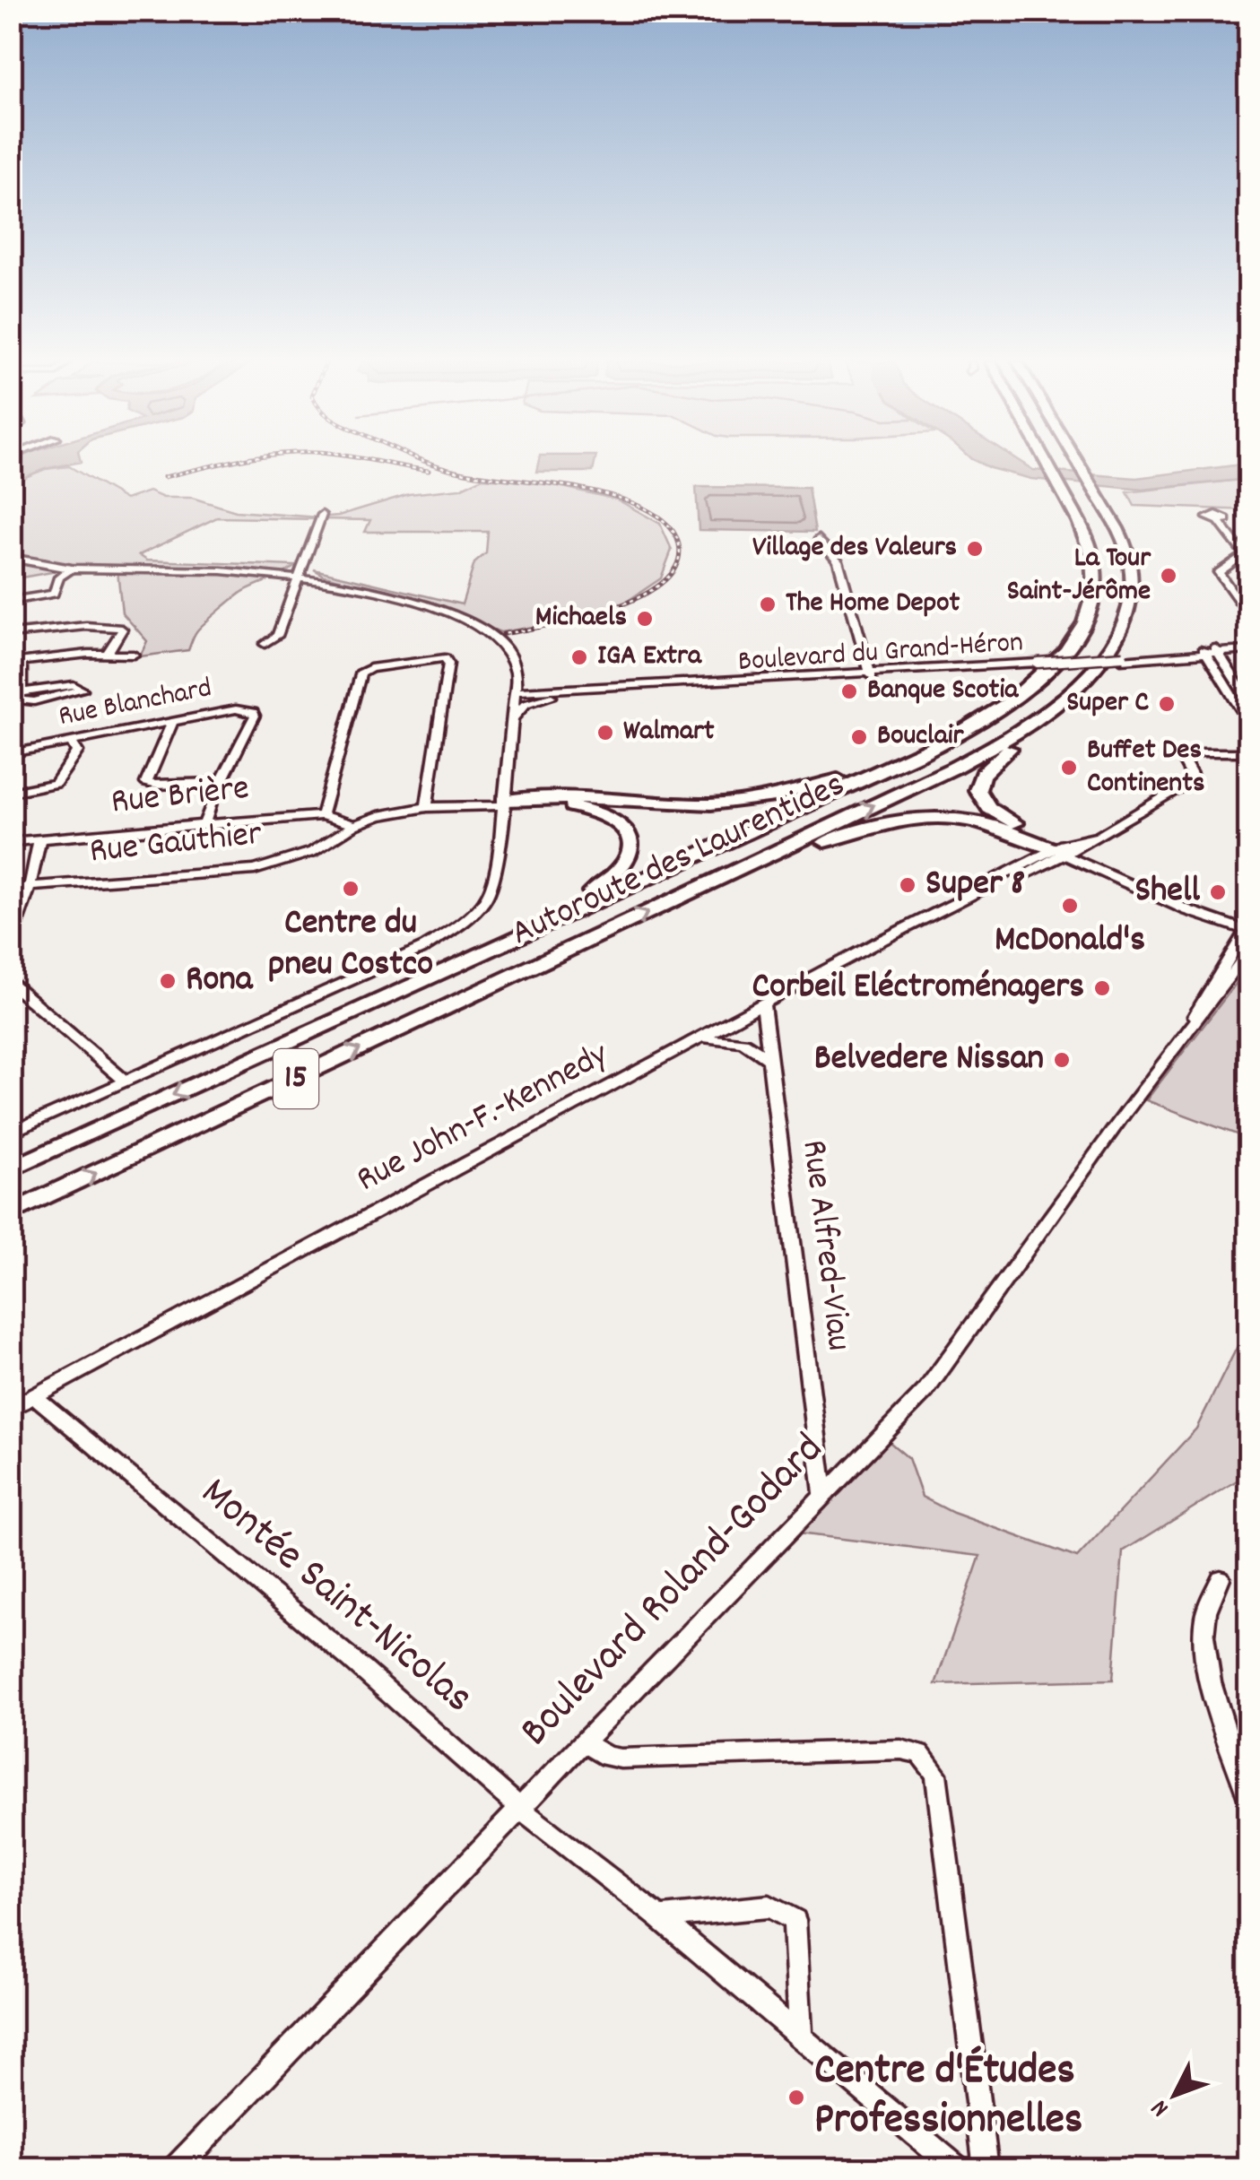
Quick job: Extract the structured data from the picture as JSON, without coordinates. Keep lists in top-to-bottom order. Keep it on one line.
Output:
{"streets":{"highway":["Autoroute des Laurentides","15"],"street":["Boulevard du Grand-Héron","Rue Blanchard","Rue Brière","Rue Gauthier","Rue John-F.-Kennedy","Rue Alfred-Viau","Boulevard Roland-Godard","Montée Saint-Nicolas"]},"crossings":[["Rue Blanchard","Rue Brière"],["Rue Brière","Rue Gauthier"],["Rue John-F.-Kennedy","Rue Alfred-Viau"],["Rue John-F.-Kennedy","Montée Saint-Nicolas"],["Rue Alfred-Viau","Boulevard Roland-Godard"],["Boulevard Roland-Godard","Montée Saint-Nicolas"]],"places":["Village des Valeurs","La Tour Saint-Jérôme","The Home Depot","Michaels","IGA Extra","Banque Scotia","Super C","Walmart","Bouclair","Buffet Des Continents","Super 8","Centre du pneu Costco","Shell","McDonald's","Rona","Corbeil Eléctroménagers","Belvedere Nissan","Centre d'Études Professionnelles"],"north":"bottom left"}
